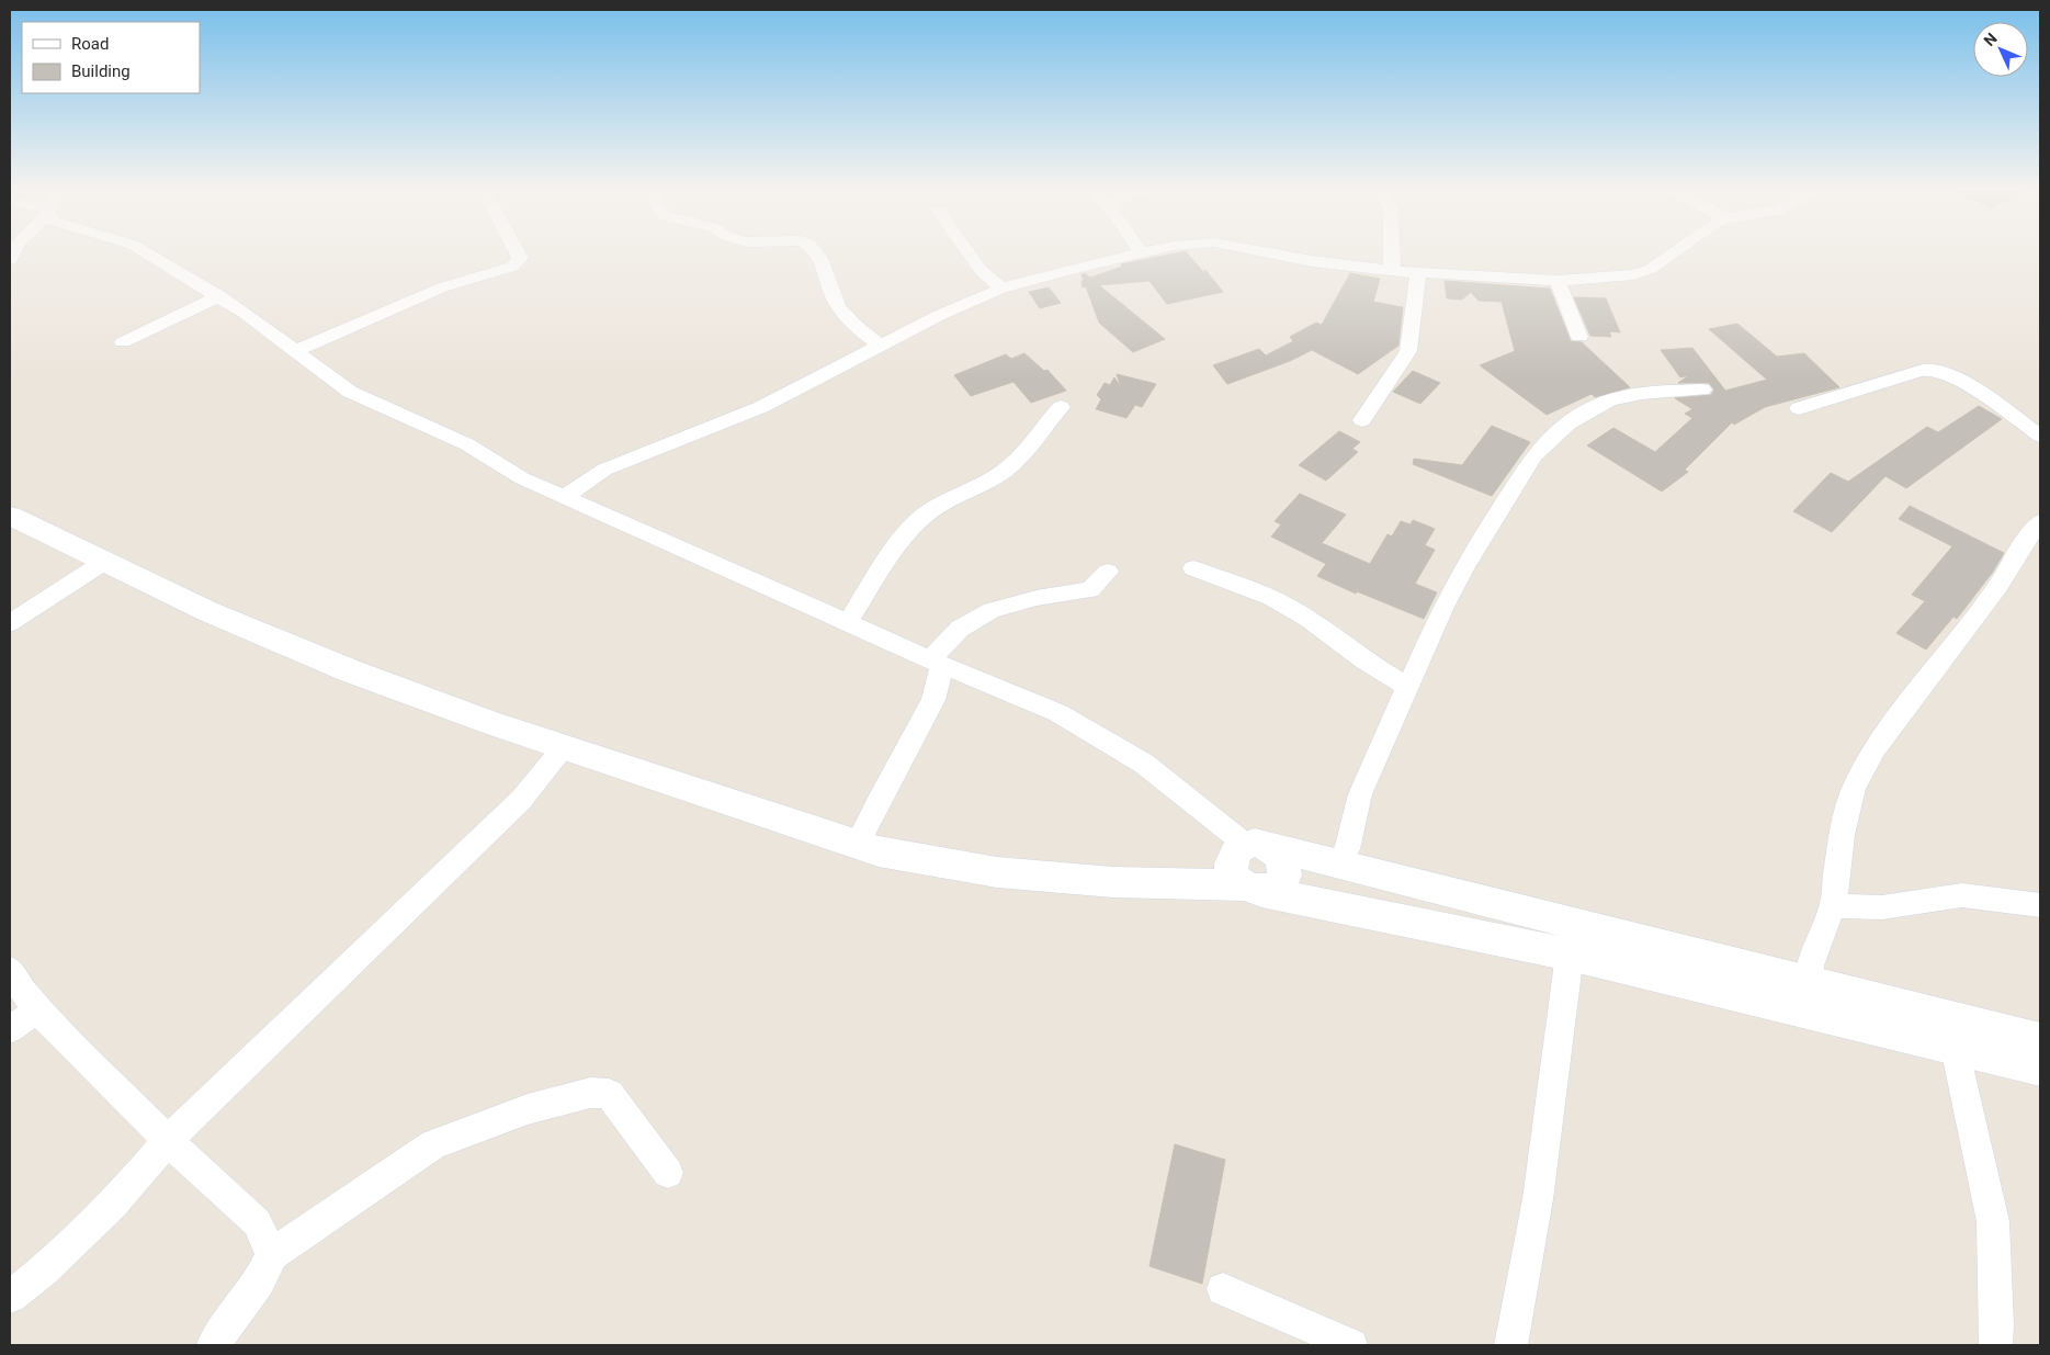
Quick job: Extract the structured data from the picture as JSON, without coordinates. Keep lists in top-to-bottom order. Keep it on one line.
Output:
{"legend":["Road","Building"],"north":"top left"}
